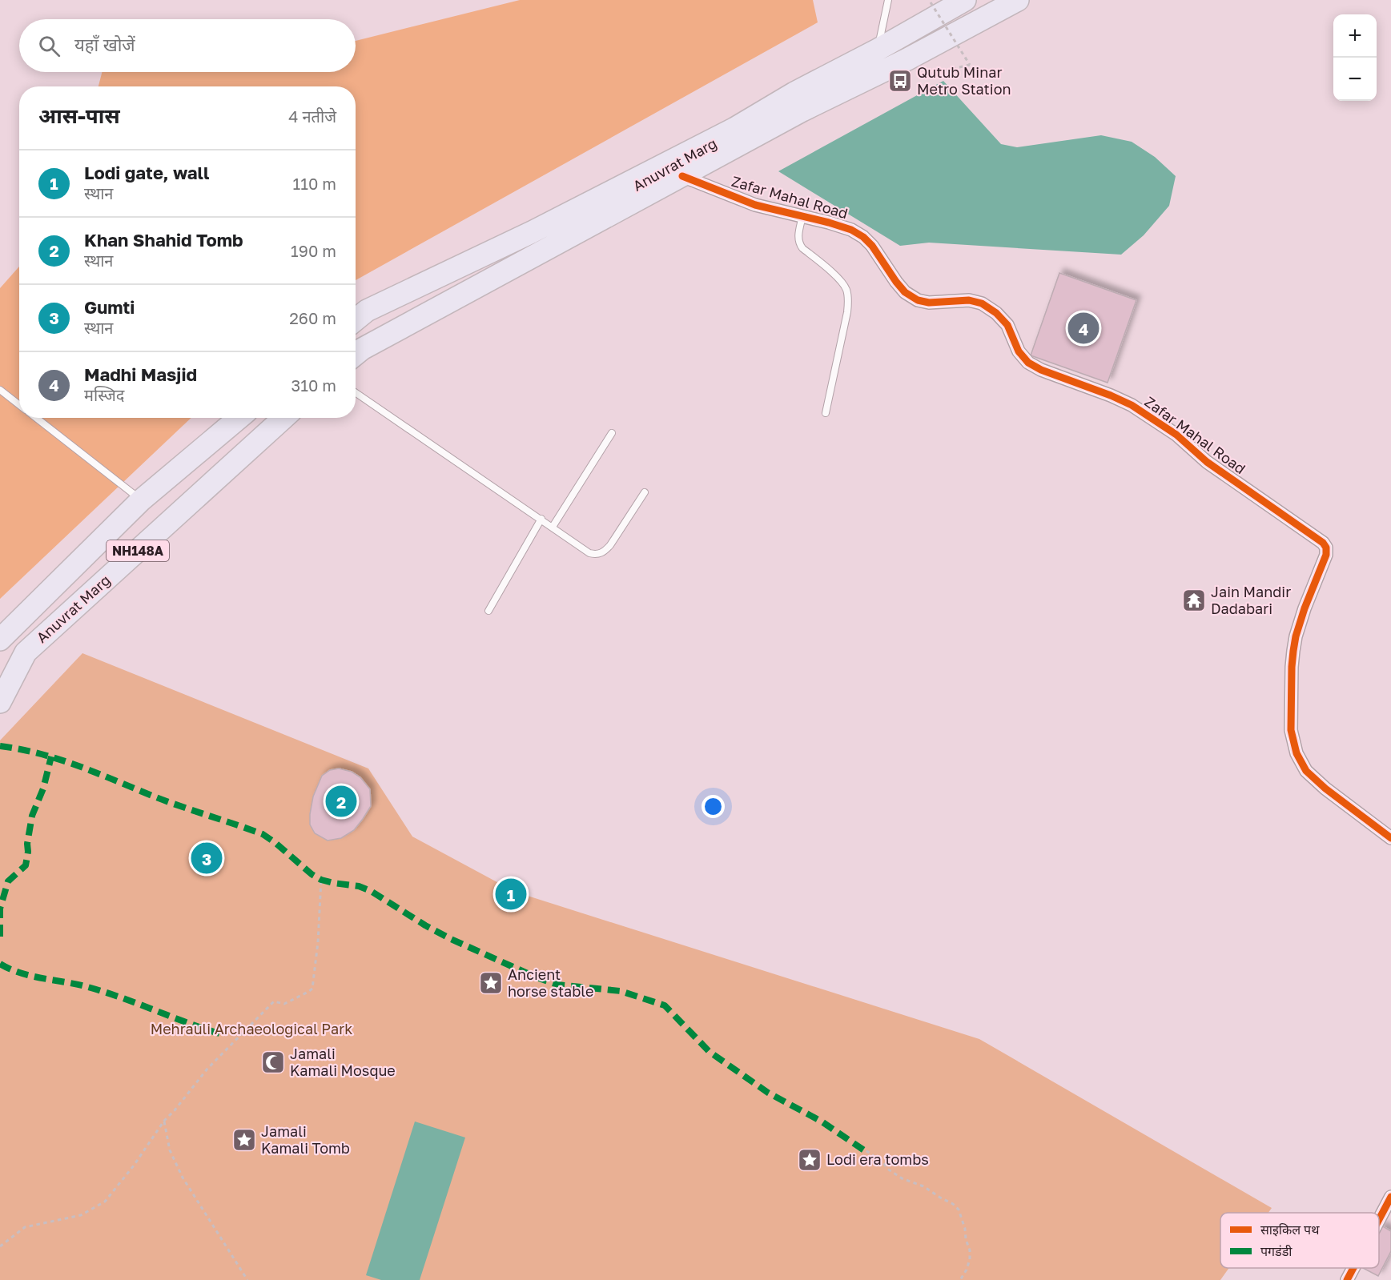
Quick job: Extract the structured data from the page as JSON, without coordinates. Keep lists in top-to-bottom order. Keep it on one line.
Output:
{"streets":{"highway":["Anuvrat Marg","NH148A"],"street":["Zafar Mahal Road"]},"crossings":[["Anuvrat Marg","Zafar Mahal Road"]],"parks":["Mehrauli Archaeological Park"],"places":{"bus stop":["Qutub Minar Metro Station"],"temple":["Jain Mandir Dadabari"],"place":["Ancient horse stable","Jamali Kamali Tomb","Lodi era tombs"],"mosque":["Jamali Kamali Mosque"]},"legend":["साइकिल पथ","पगडंडी"],"page":{"map_buttons":["+","−"],"search":"यहाँ खोजें","heading":["आस-पास","4 नतीजे"],"list":[{"mark":"1","name":"Lodi gate, wall","note":"स्थान","value":"110 m"},{"mark":"2","name":"Khan Shahid Tomb","note":"स्थान","value":"190 m"},{"mark":"3","name":"Gumti","note":"स्थान","value":"260 m"},{"mark":"4","name":"Madhi Masjid","note":"मस्जिद","value":"310 m"}],"pins":["4","2","3","1"]}}
